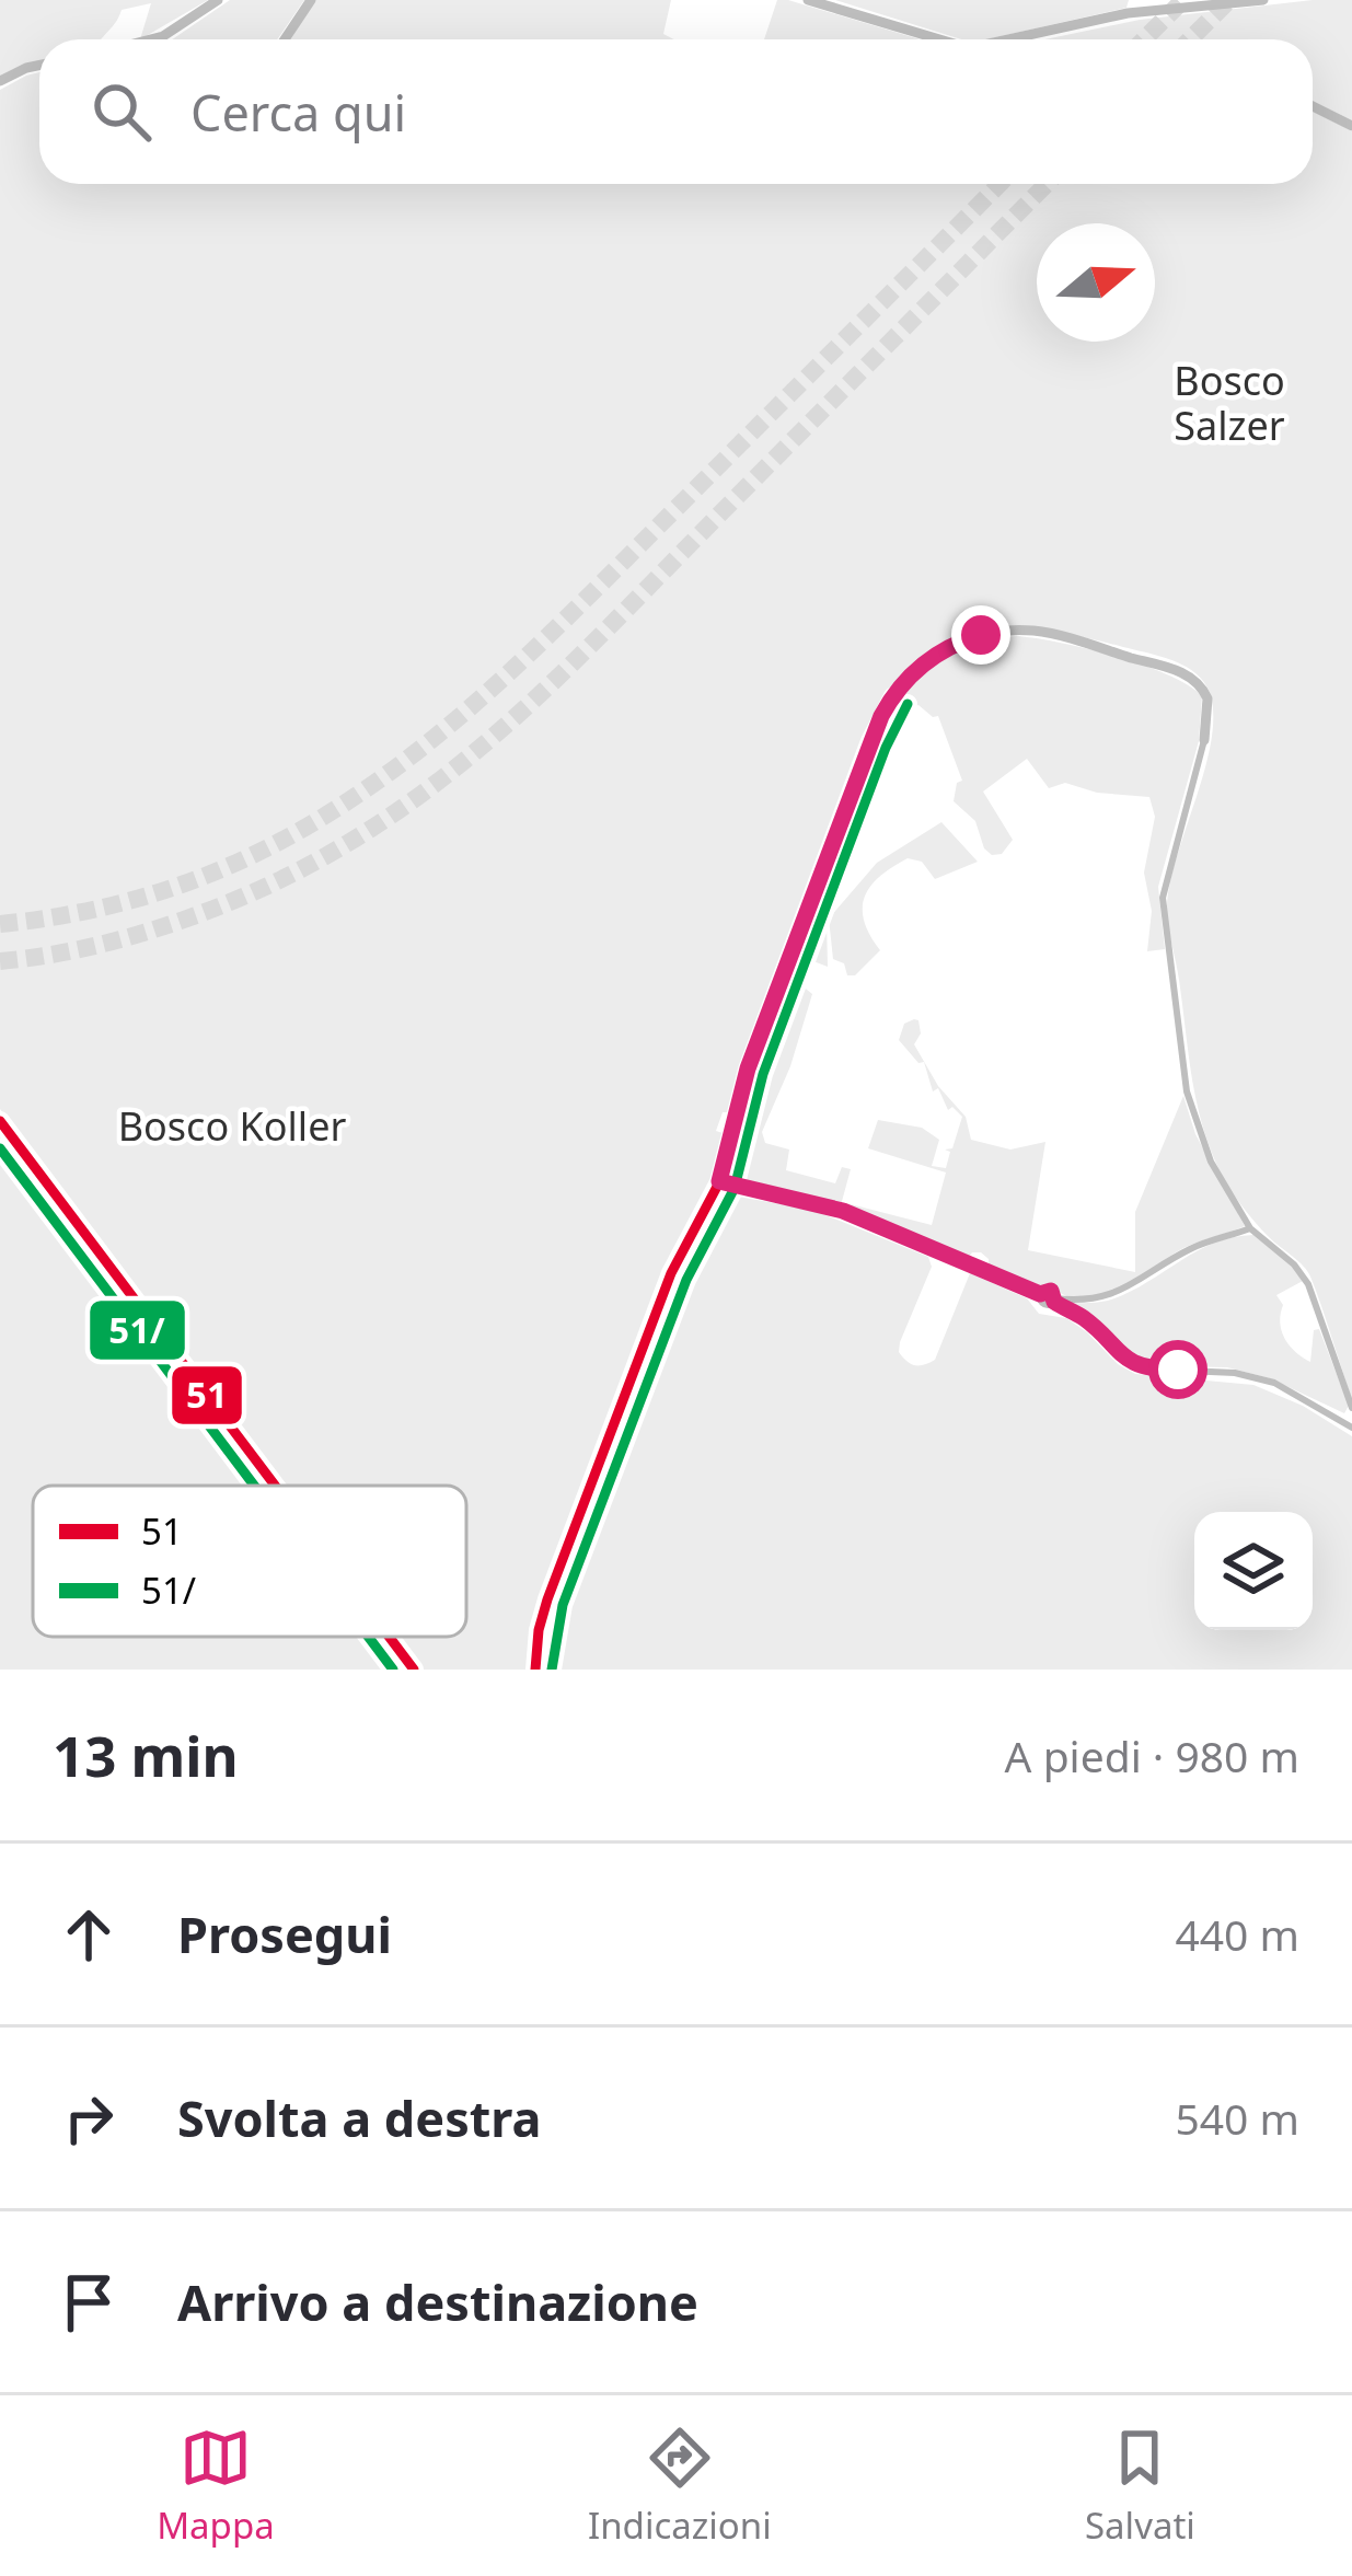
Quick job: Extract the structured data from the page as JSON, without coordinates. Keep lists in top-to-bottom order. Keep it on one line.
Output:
{"parks":["Bosco Salzer","Bosco Koller"],"lines":["transit line 51","transit line 51/"],"legend":["51","51/"],"north":"right","page":{"search":"Cerca qui","heading":["13 min","A piedi · 980 m"],"list":[["Prosegui","440 m"],["Svolta a destra","540 m"],"Arrivo a destinazione"],"nav":["Mappa","Indicazioni","Salvati"]}}
